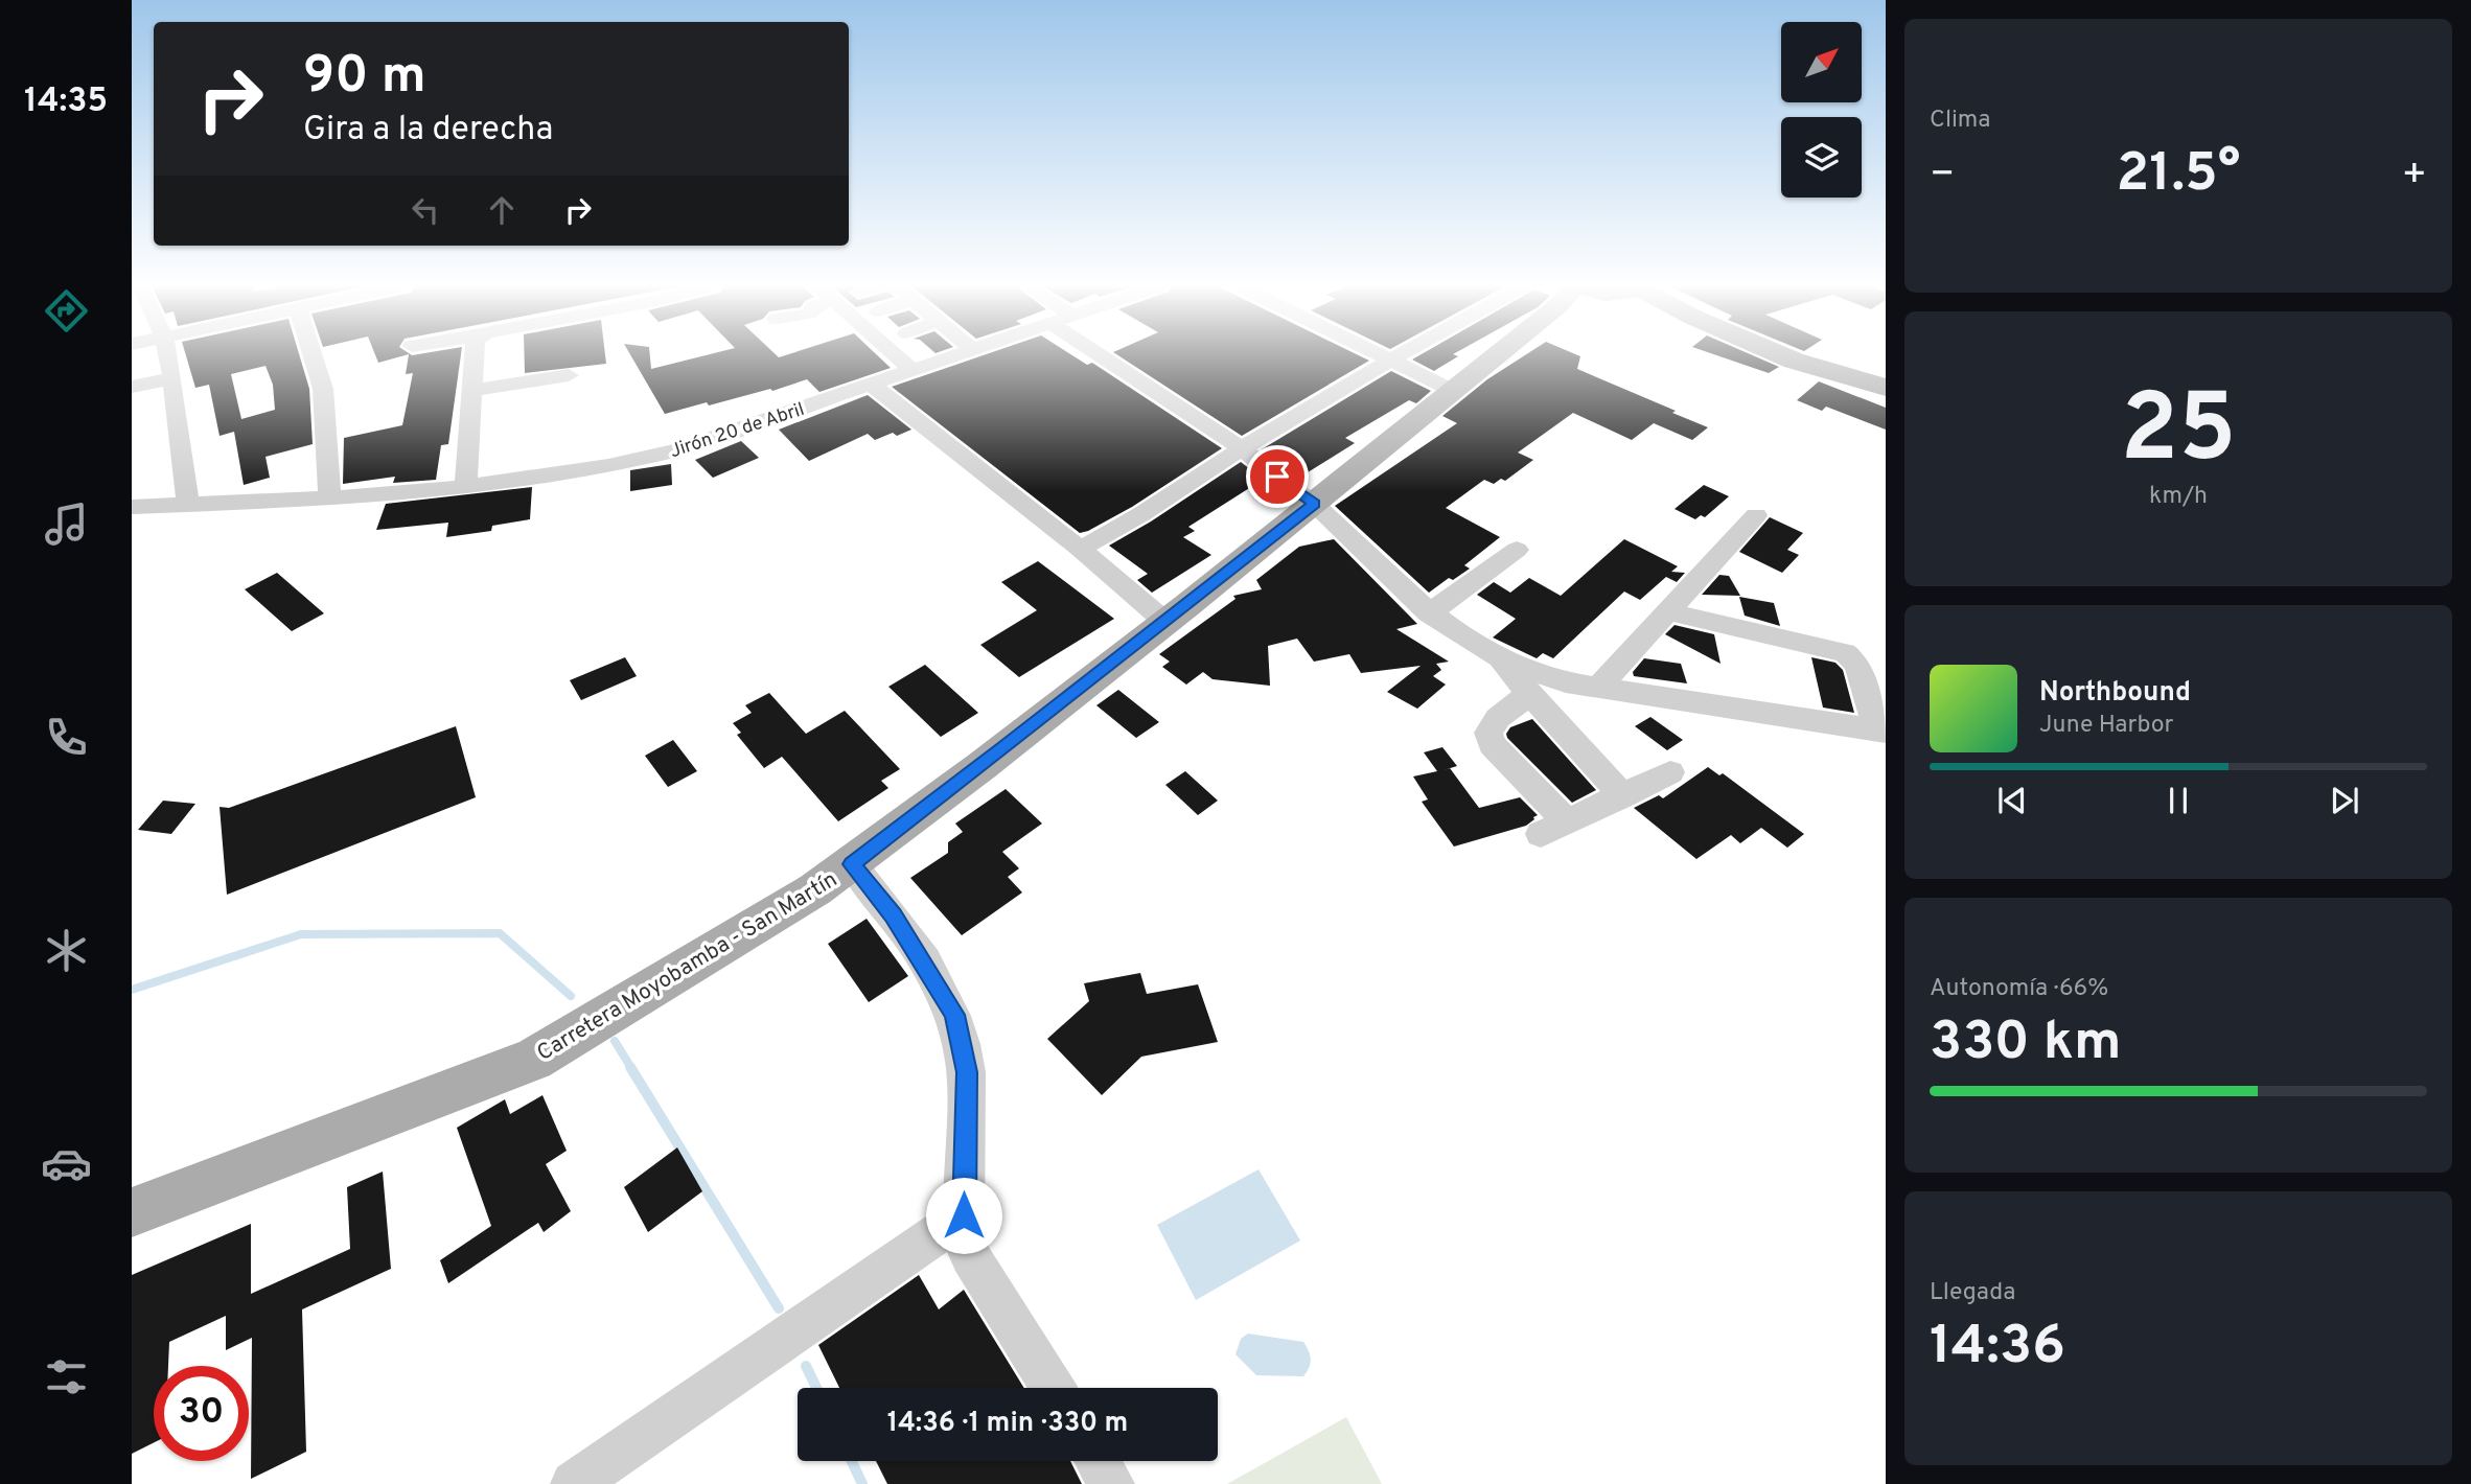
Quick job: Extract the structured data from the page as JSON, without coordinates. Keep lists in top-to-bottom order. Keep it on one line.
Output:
{"streets":{"main road":["Carretera Moyobamba - San Martín"],"street":["Jirón 20 de Abril"]},"north":"top right","page":{"tabs":"14:35","tile":["Clima",["25","km/h"],["Autonomía · 66%","330 km"],["Llegada","14:36"]],"turn":["90 m","Gira a la derecha"],"heat":["−","21.5°","+"],"song":["Northbound","June Harbor"],"limit":"30","trip":"14:36 · 1 min · 330 m"}}
